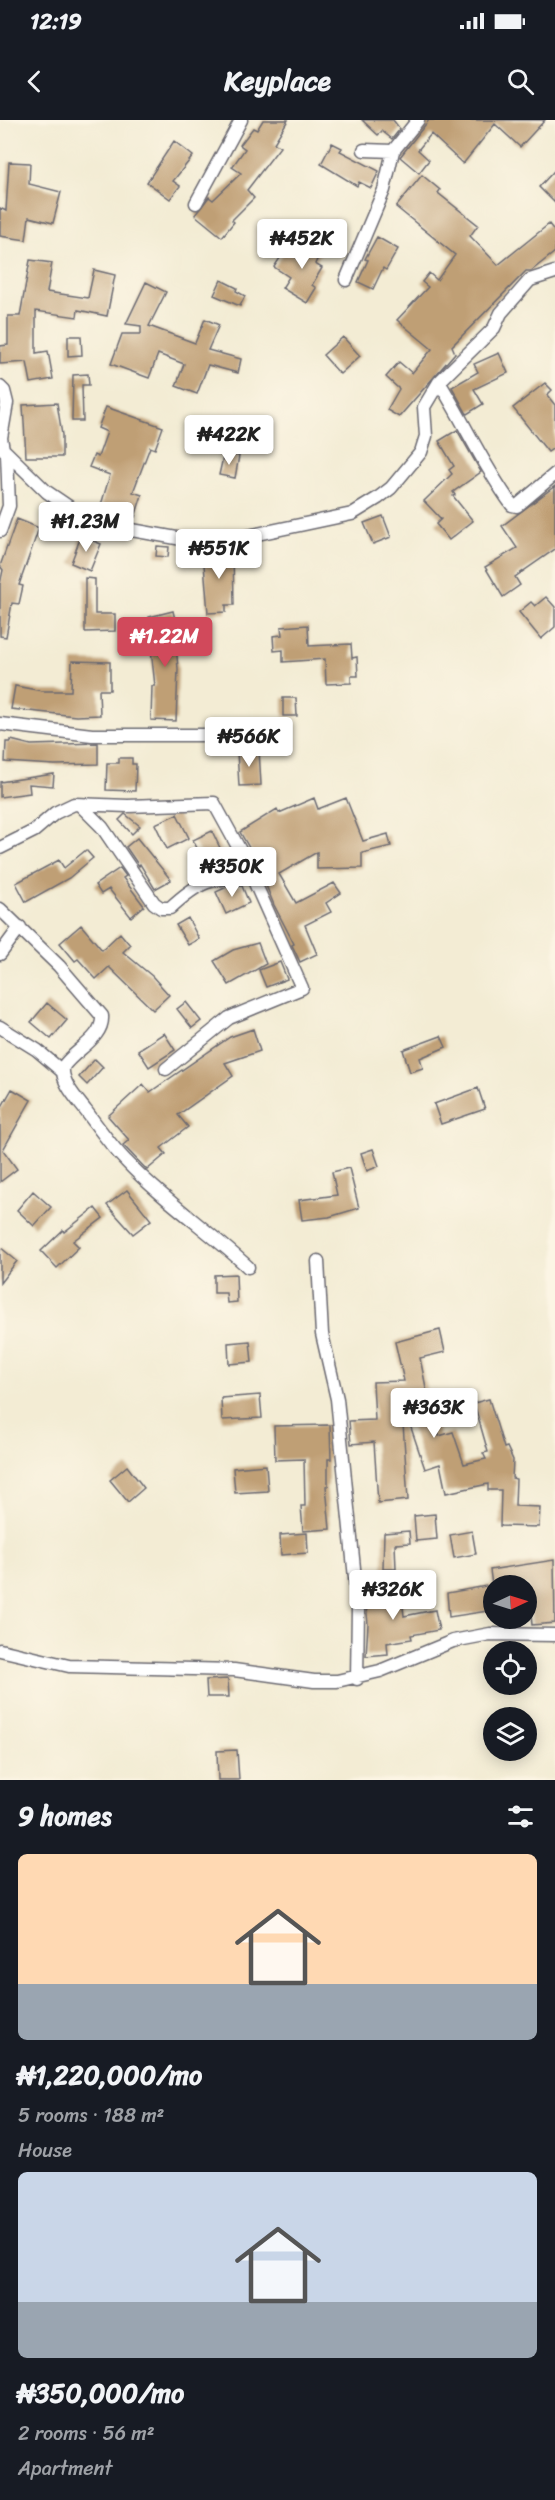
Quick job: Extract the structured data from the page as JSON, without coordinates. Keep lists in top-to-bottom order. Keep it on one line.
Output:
{"north":"right","page":{"status":"12:19","header":"Keyplace","price":["₦452K","₦422K","₦1.23M","₦551K","₦1.22M","₦566K","₦350K","₦363K","₦326K"],"heading":"9 homes","list":[{"name":"₦1,220,000/mo","note":"5 rooms · 188 m² · House"},{"name":"₦350,000/mo","note":"2 rooms · 56 m² · Apartment"}]}}
